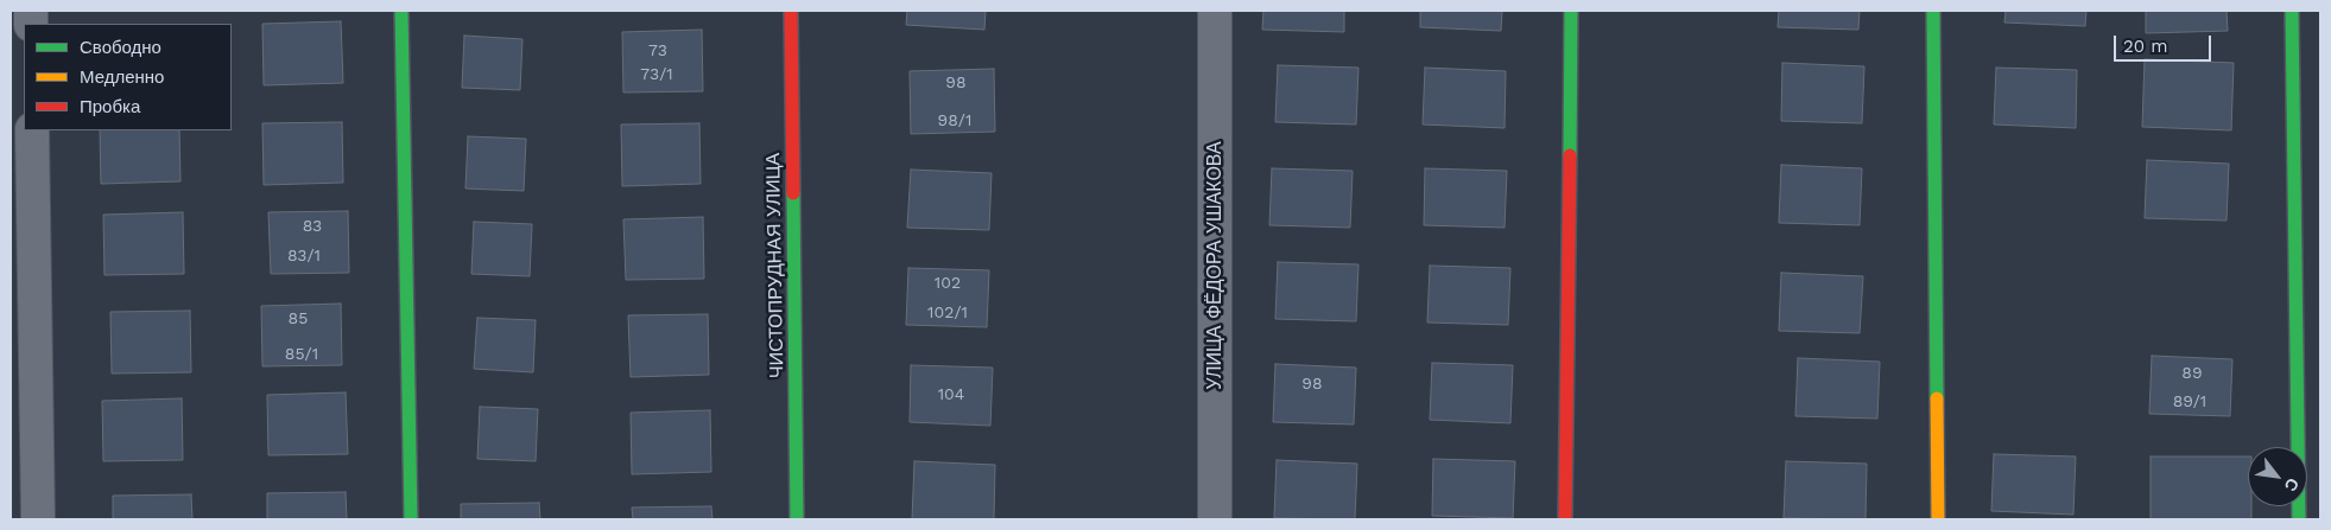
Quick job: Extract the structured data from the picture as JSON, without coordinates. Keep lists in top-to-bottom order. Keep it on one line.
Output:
{"streets":{"street":["ЧИСТОПРУДНАЯ УЛИЦА","УЛИЦА ФЁДОРА УШАКОВА"]},"house_numbers":["73","73/1","98","98/1","83","83/1","102","102/1","85","85/1","89","98","104","89/1"],"legend":["Свободно","Медленно","Пробка"],"scale_bar":"20 m","north":"bottom right"}
